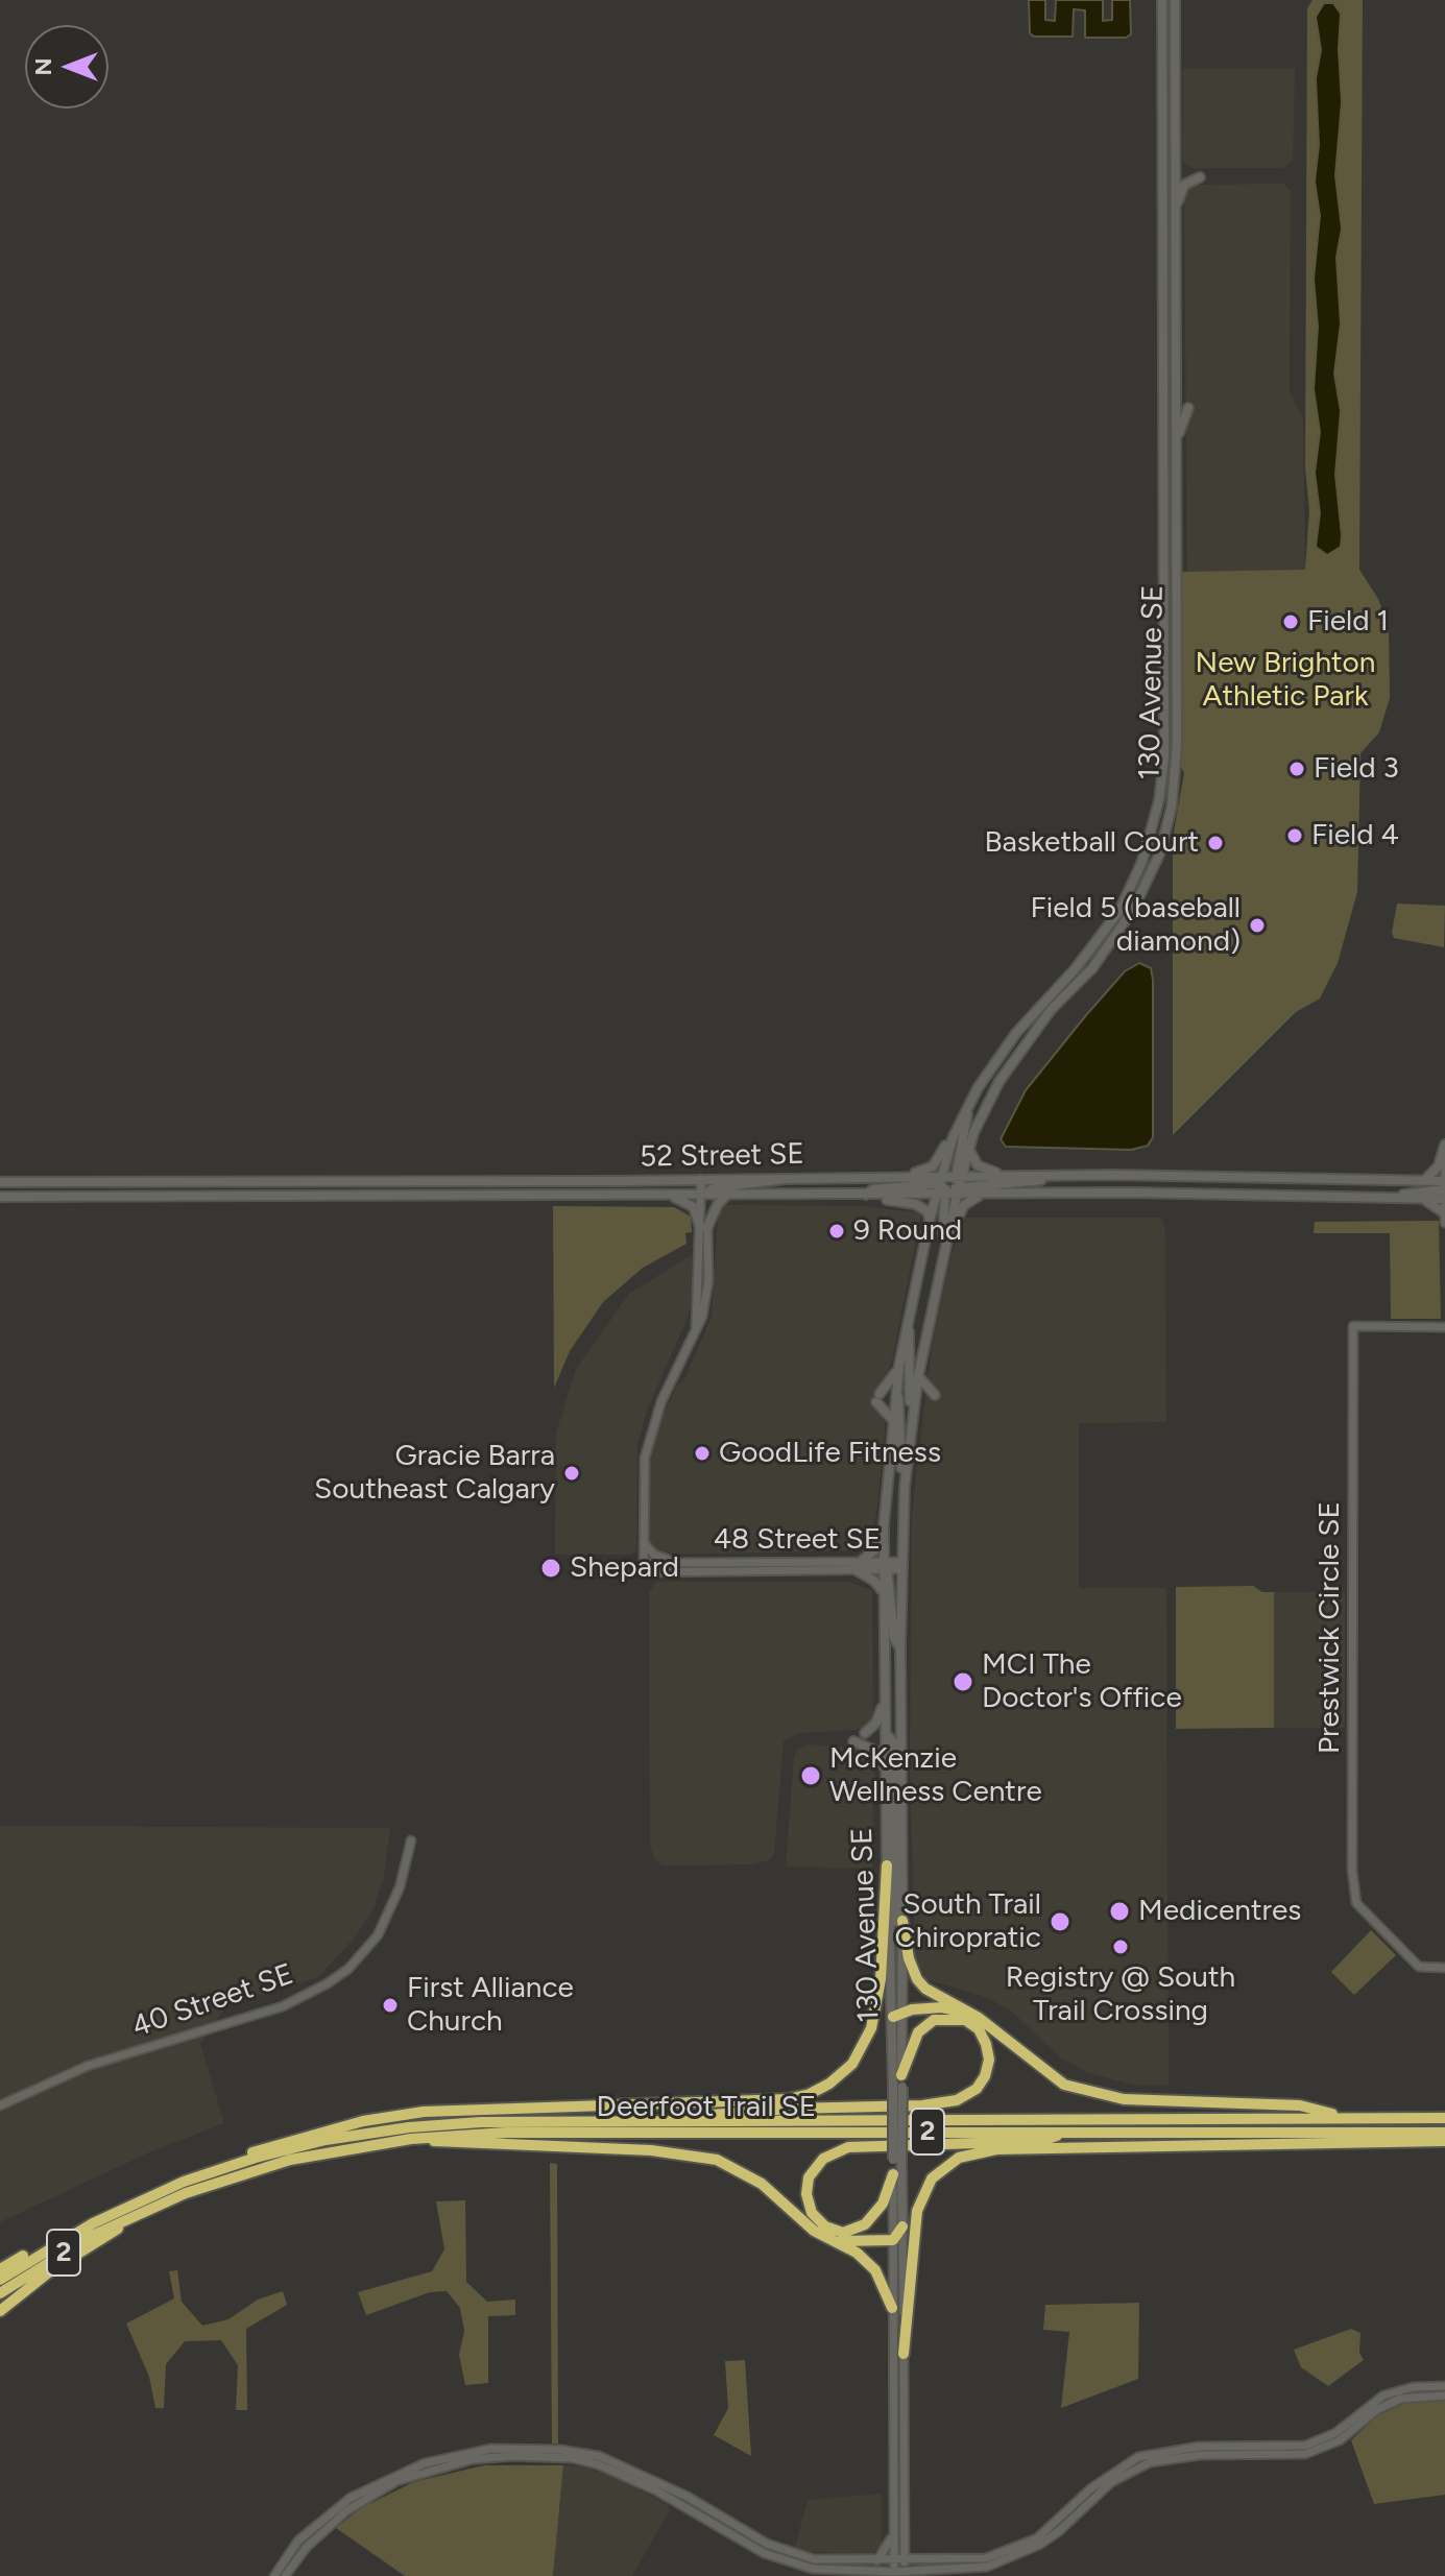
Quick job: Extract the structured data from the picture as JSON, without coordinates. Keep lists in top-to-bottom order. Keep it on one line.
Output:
{"streets":{"highway":["Deerfoot Trail SE","2"],"main road":["130 Avenue SE","52 Street SE"],"street":["48 Street SE","Prestwick Circle SE","40 Street SE"]},"crossings":[["130 Avenue SE","52 Street SE"],["130 Avenue SE","48 Street SE"]],"parks":["New Brighton Athletic Park"],"places":["Field 1","Field 3","Field 4","Basketball Court","Field 5 (baseball diamond)","9 Round","GoodLife Fitness","Gracie Barra Southeast Calgary","Shepard","MCI The Doctor's Office","McKenzie Wellness Centre","Medicentres","South Trail Chiropratic","Registry @ South Trail Crossing","First Alliance Church"],"north":"left"}
